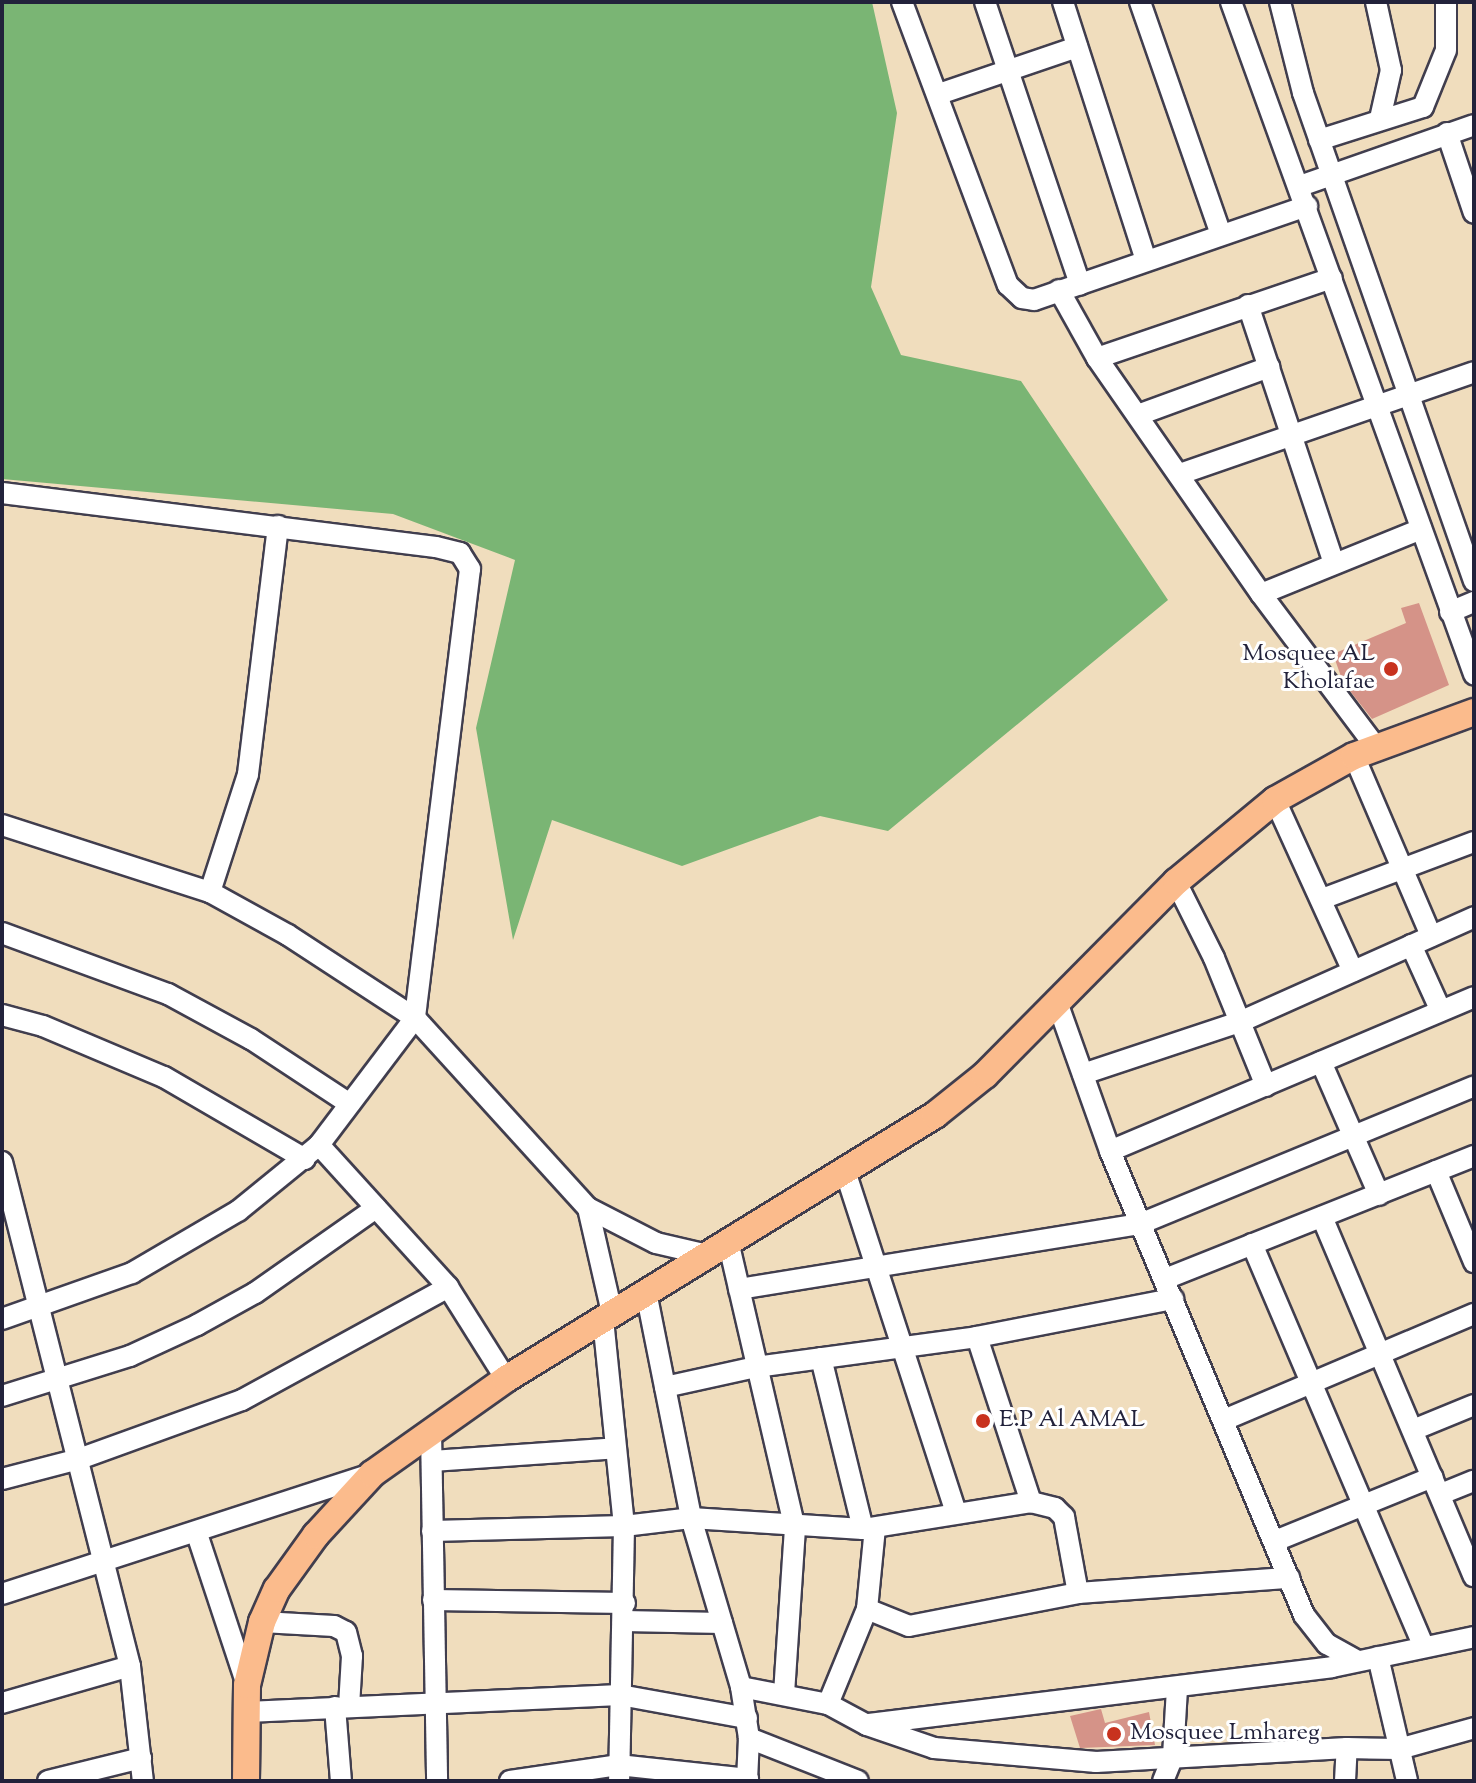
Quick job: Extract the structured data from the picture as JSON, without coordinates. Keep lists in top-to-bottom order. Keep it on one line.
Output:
{"places":["Mosquee AL Kholafae","E.P Al AMAL","Mosquee Lmhareg"]}
